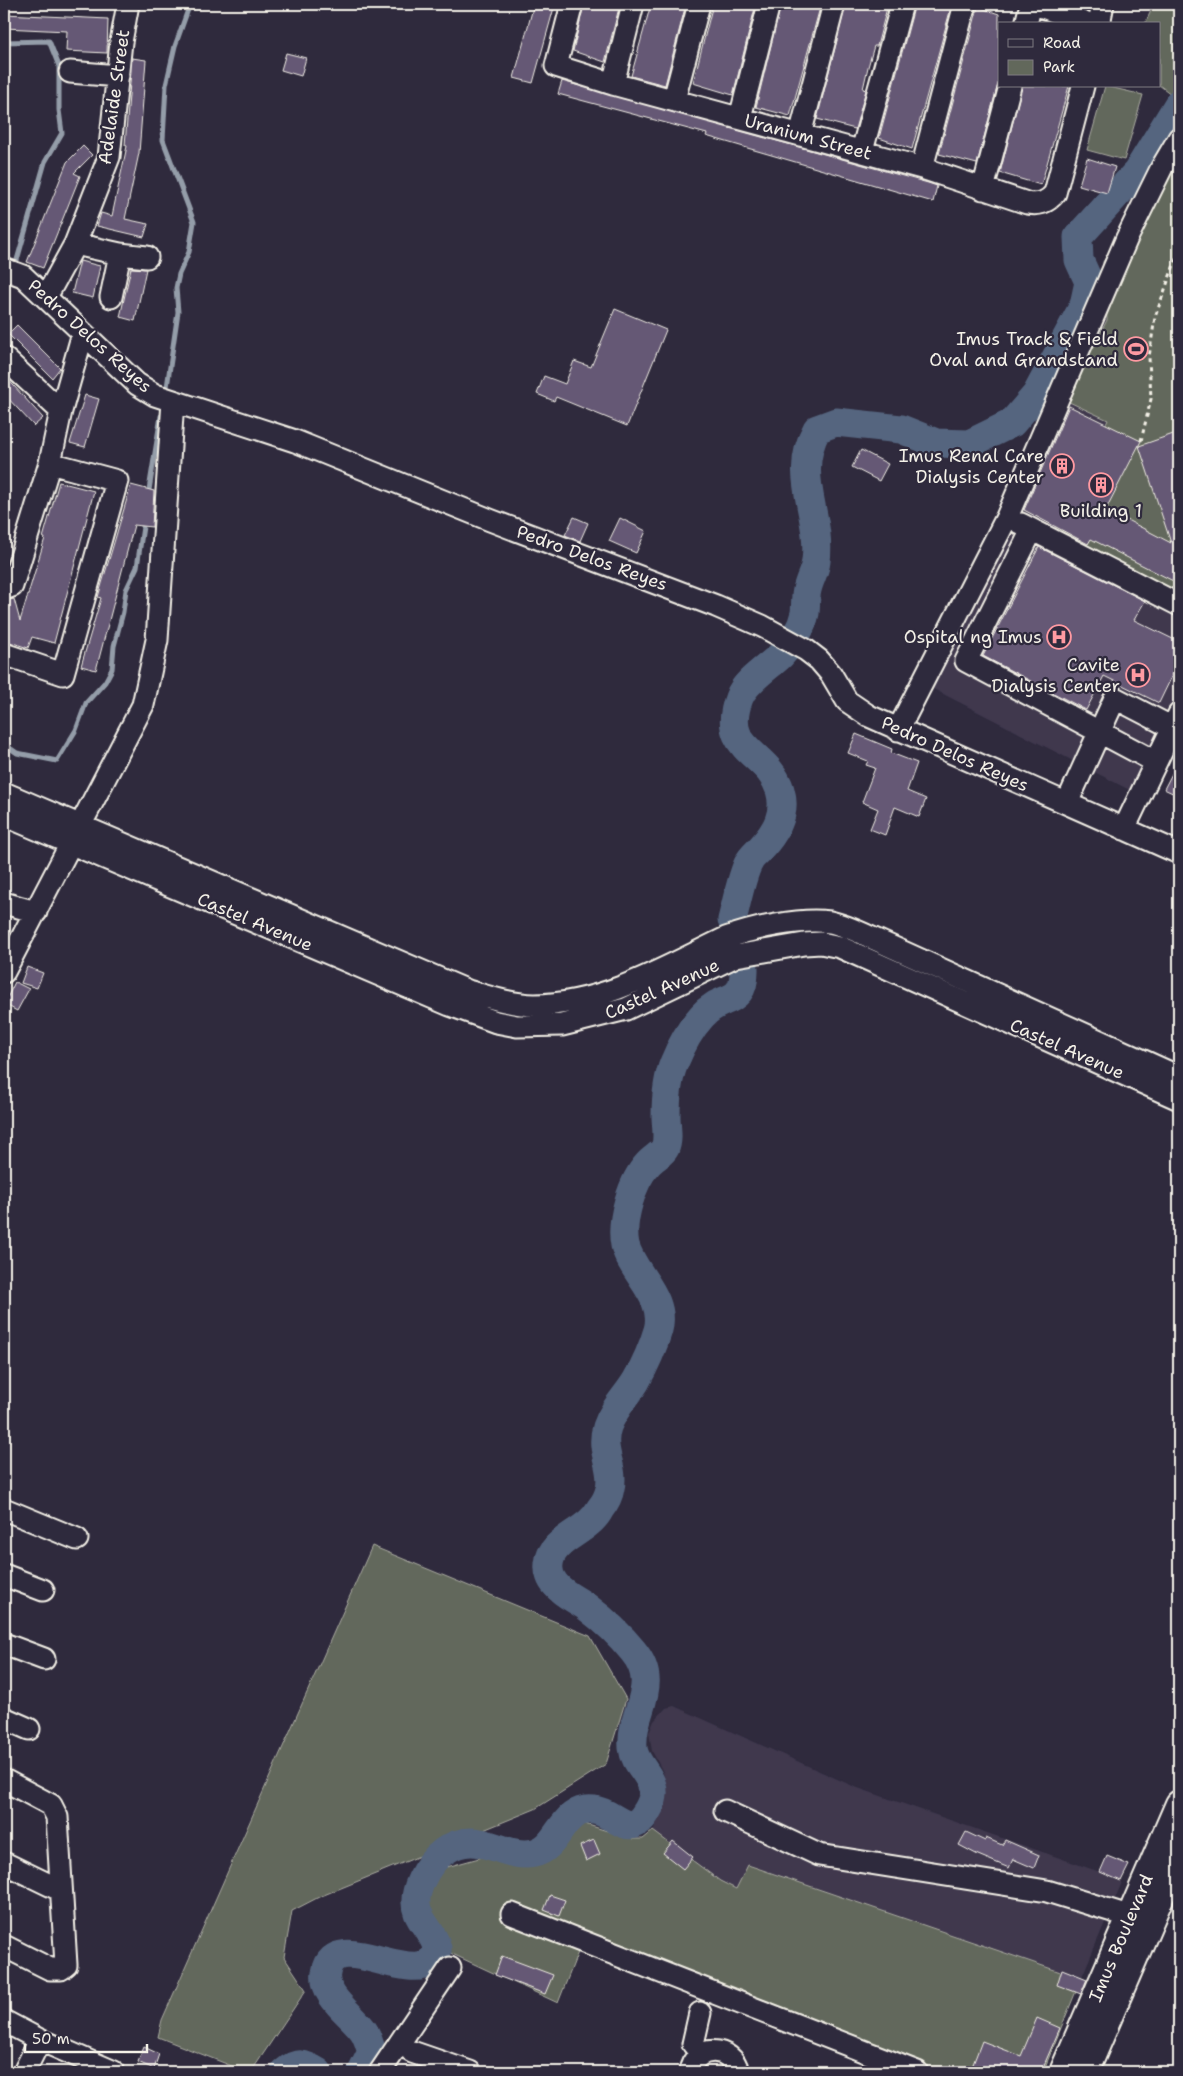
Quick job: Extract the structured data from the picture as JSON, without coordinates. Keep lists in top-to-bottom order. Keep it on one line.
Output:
{"streets":{"main road":["Imus Boulevard"],"street":["Adelaide Street","Uranium Street","Pedro Delos Reyes","Castel Avenue"]},"crossings":[["Adelaide Street","Pedro Delos Reyes"]],"places":{"sports":["Imus Track & Field Oval and Grandstand"],"building":["Imus Renal Care Dialysis Center","Building 1"],"hospital":["Ospital ng Imus","Cavite Dialysis Center"]},"legend":["Road","Park"],"scale_bar":"50 m"}
